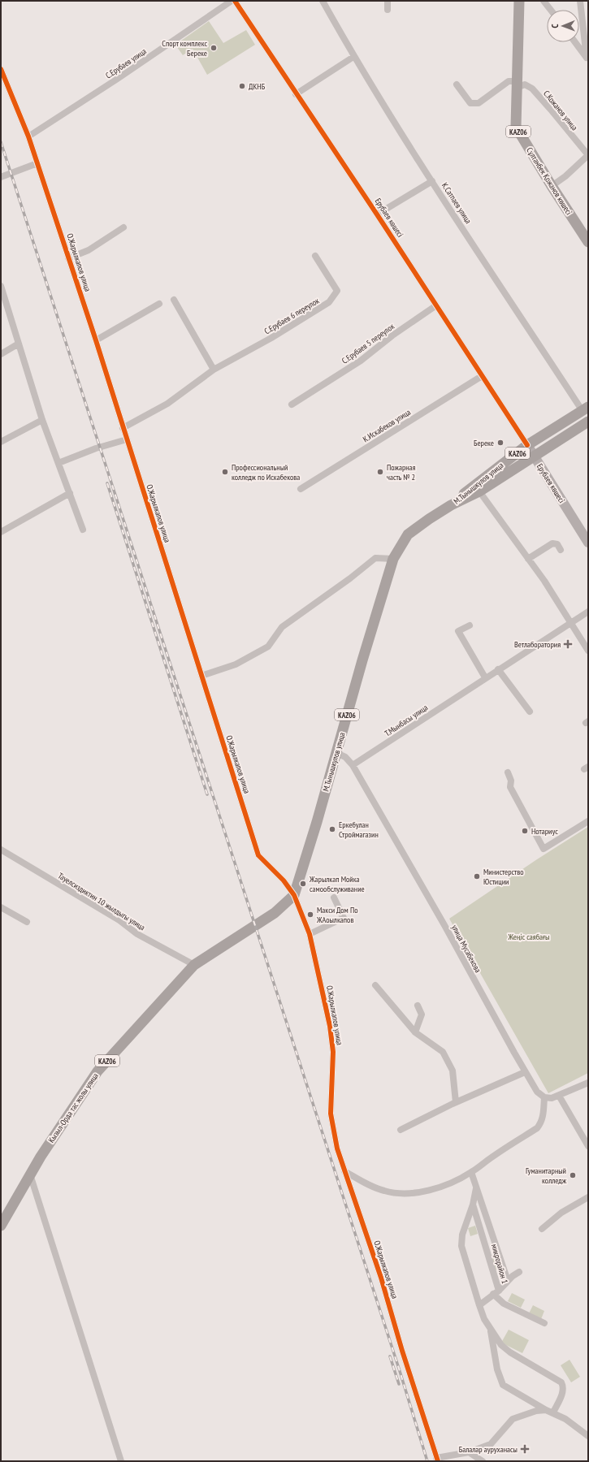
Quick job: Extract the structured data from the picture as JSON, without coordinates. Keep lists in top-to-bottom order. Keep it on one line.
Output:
{"streets":{"main road":["KАZ06","Сұлтанбек Қожанов көшесі","Ерубаев көшесі","М.Тынышкулов улица","Кызыл-Орда тас жолы улица"],"street":["С.Ерубаев улица","С.Кожанов улица","К.Сатпаев улица","О.Жарылкапов улица","С.Ерубаев 6 переулок","С.Ерубаев 5 переулок","К.Искабеков улица","Т.Мынбасы улица","Тауелсиздиктин 10 жылдыгы улица","улица Мусабекова","микрорайон 1"]},"crossings":[["С.Ерубаев улица","О.Жарылкапов улица"],["С.Кожанов улица","Сұлтанбек Қожанов көшесі"],["К.Сатпаев улица","М.Тынышкулов улица"],["Ерубаев көшесі","С.Ерубаев 5 переулок"],["Ерубаев көшесі","К.Искабеков улица"],["Ерубаев көшесі","М.Тынышкулов улица"],["О.Жарылкапов улица","С.Ерубаев 6 переулок"],["О.Жарылкапов улица","М.Тынышкулов улица"],["О.Жарылкапов улица","Кызыл-Орда тас жолы улица"],["М.Тынышкулов улица","Кызыл-Орда тас жолы улица"],["Т.Мынбасы улица","улица Мусабекова"],["Тауелсиздиктин 10 жылдыгы улица","Кызыл-Орда тас жолы улица"]],"parks":["Жеңіс саябағы"],"places":{"other":["Спорт комплекс Береке","ДКНБ","Береке","Профессиональный колледж по Искабекова","Пожарная часть № 2","Еркебулан Строймагазин","Нотариус","Министерство Юстиции","Жарылкап Мойка самообслуживание","Макси Дом По ЖАоылкапов","Гуманитарный колледж"],"health":["Ветлаборатория","Балалар ауруханасы"]},"north":"left"}
